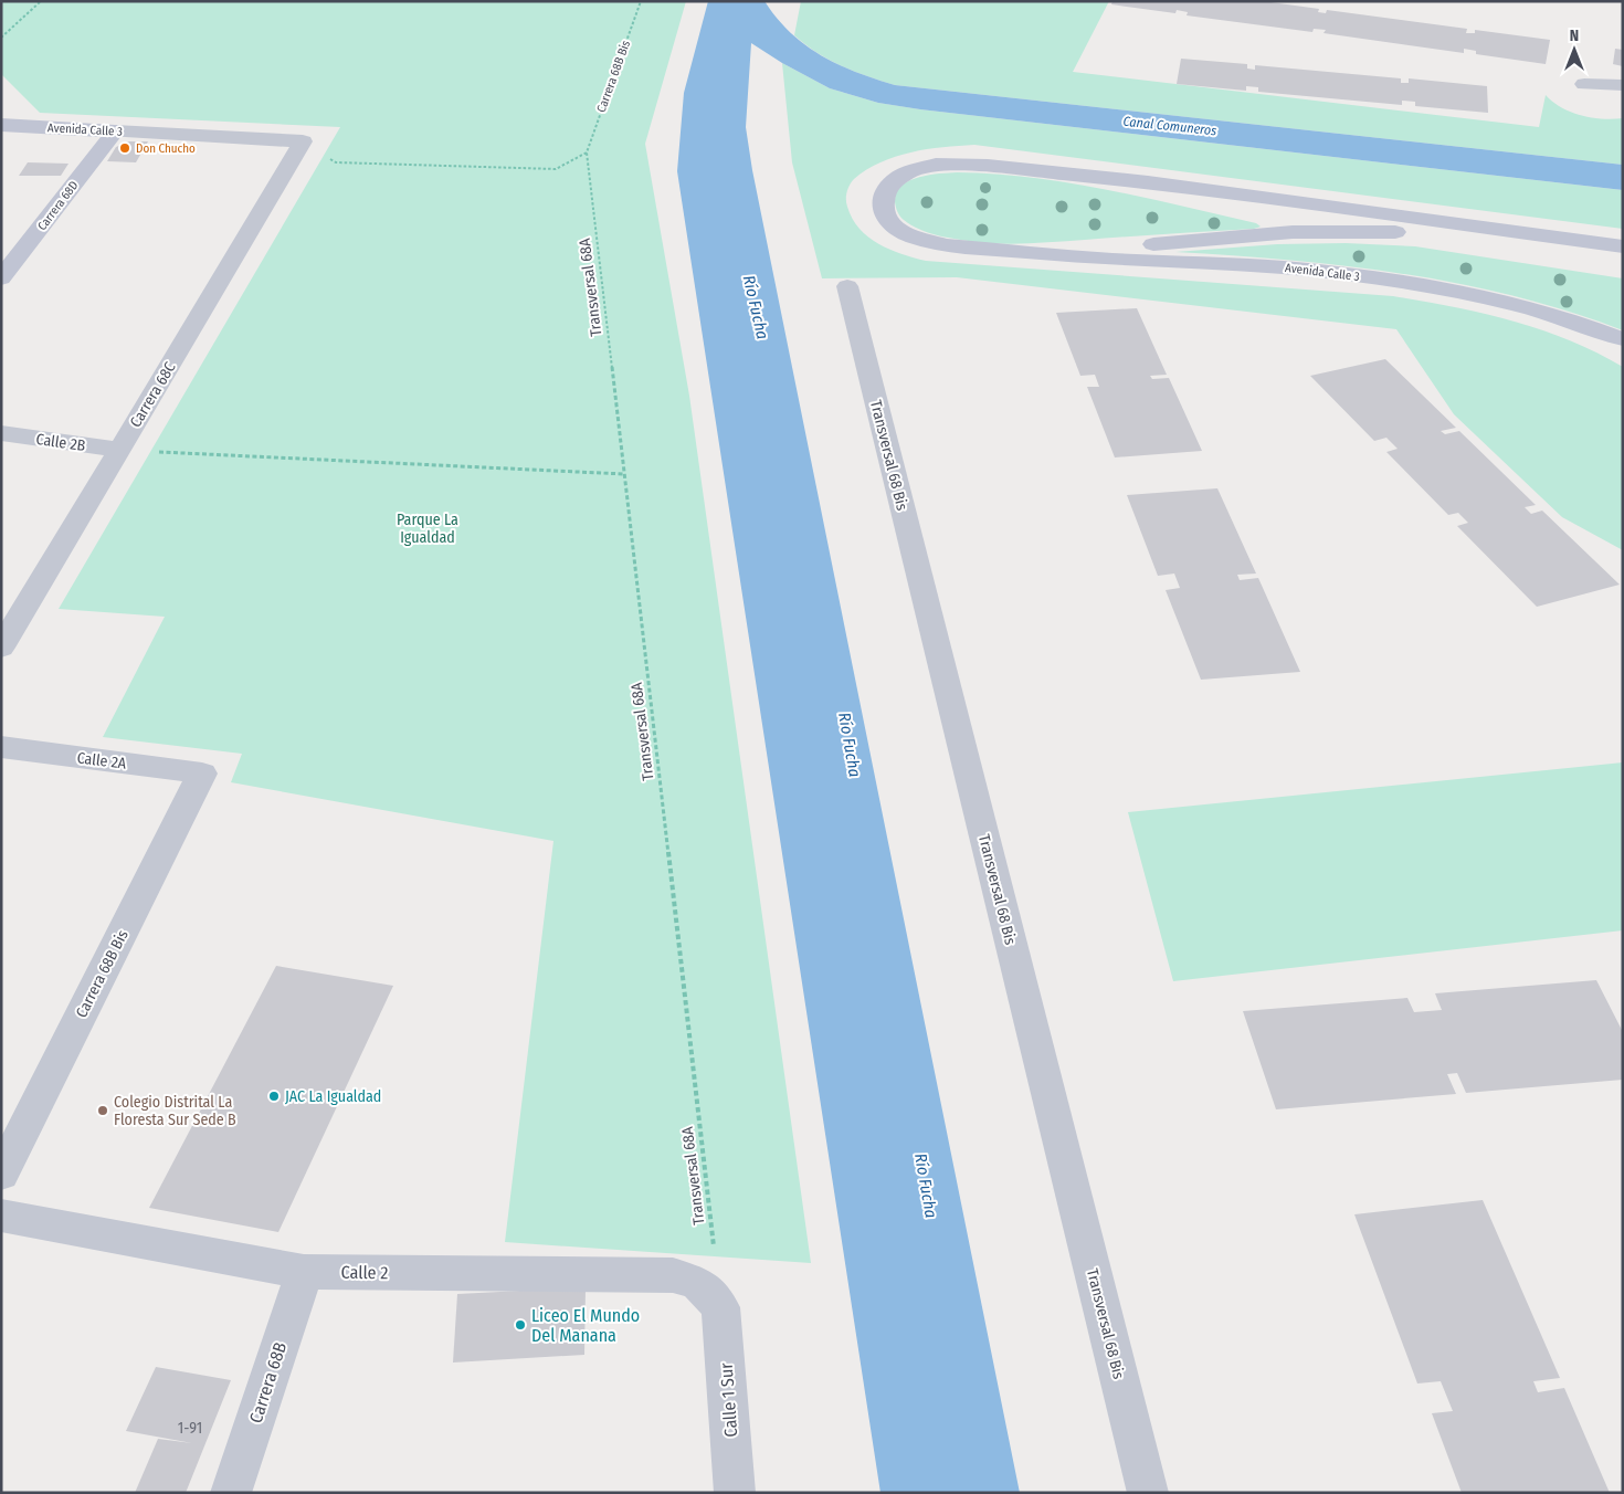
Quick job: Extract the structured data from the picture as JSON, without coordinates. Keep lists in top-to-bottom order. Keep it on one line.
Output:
{"streets":{"main road":["Avenida Calle 3","Carrera 68D"],"street":["Carrera 68B Bis","Carrera 68C","Calle 2B","Transversal 68 Bis","Calle 2A","Calle 2","Carrera 68B","Calle 1 Sur"],"path":["Transversal 68A"]},"crossings":[["Carrera 68B Bis","Transversal 68A"],["Carrera 68B Bis","Calle 2A"],["Avenida Calle 3","Carrera 68D"],["Avenida Calle 3","Carrera 68C"],["Transversal 68A","Calle 2"],["Transversal 68A","Calle 1 Sur"],["Carrera 68C","Calle 2B"],["Calle 2","Carrera 68B"],["Calle 2","Calle 1 Sur"]],"water":["Canal Comuneros","Río Fucha"],"parks":["Parque La Igualdad"],"places":["Don Chucho","JAC La Igualdad","Colegio Distrital La Floresta Sur Sede B","Liceo El Mundo Del Manana"],"house_numbers":["1-91"],"north":"top"}
